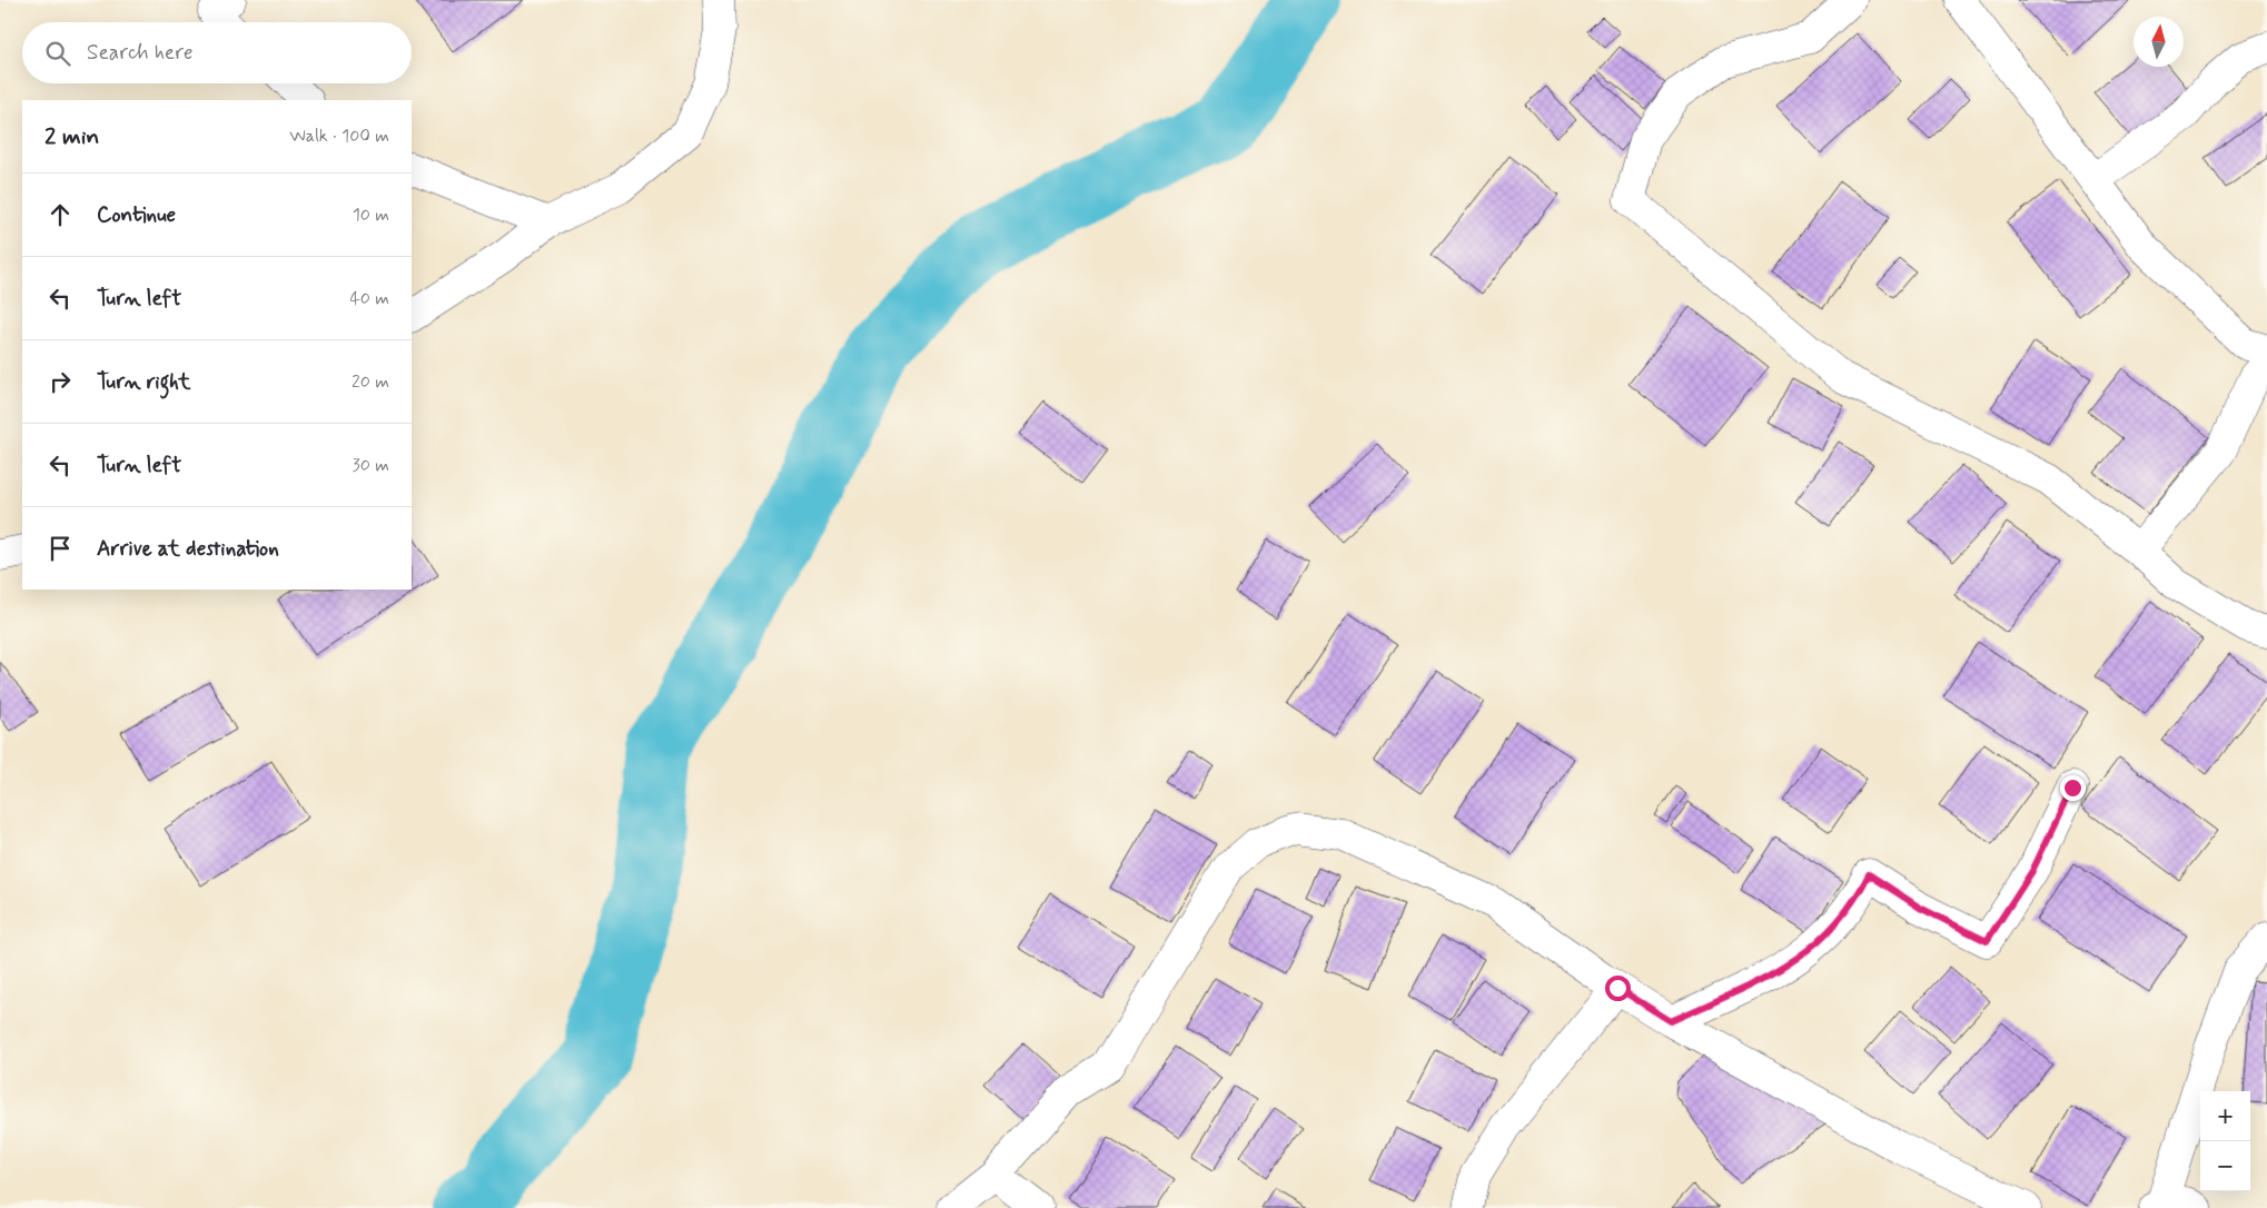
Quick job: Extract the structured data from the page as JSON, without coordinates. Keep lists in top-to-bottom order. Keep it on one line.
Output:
{"north":"top","page":{"search":"Search here","heading":["2 min","Walk · 100 m"],"list":[["Continue","10 m"],["Turn left","40 m"],["Turn right","20 m"],["Turn left","30 m"],"Arrive at destination"],"map_buttons":["+","−"]}}
